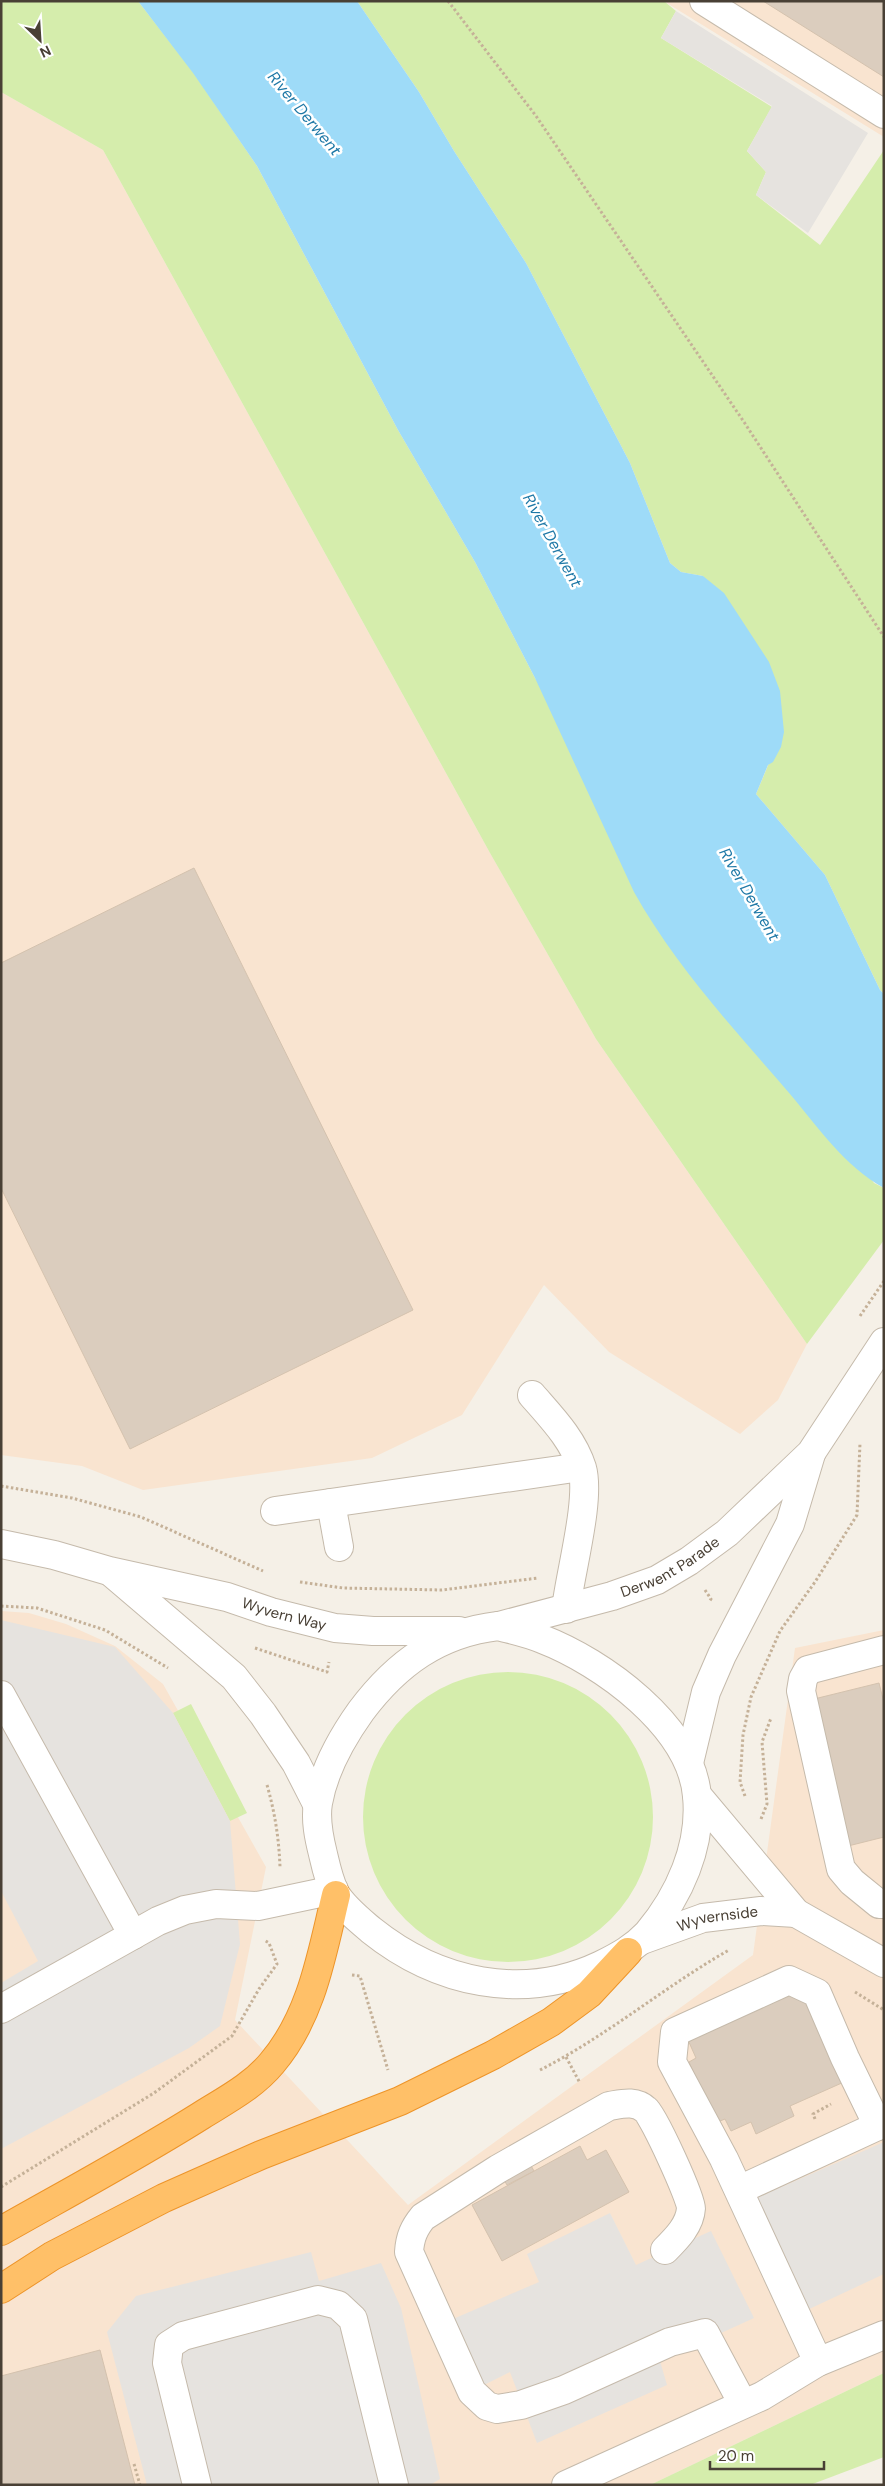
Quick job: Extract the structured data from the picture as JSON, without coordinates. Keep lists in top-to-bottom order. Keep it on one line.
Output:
{"streets":{"street":["Derwent Parade","Wyvern Way","Wyvernside"]},"crossings":[["Derwent Parade","Wyvern Way"]],"water":["River Derwent"],"scale_bar":"20 m","north":"bottom right"}
